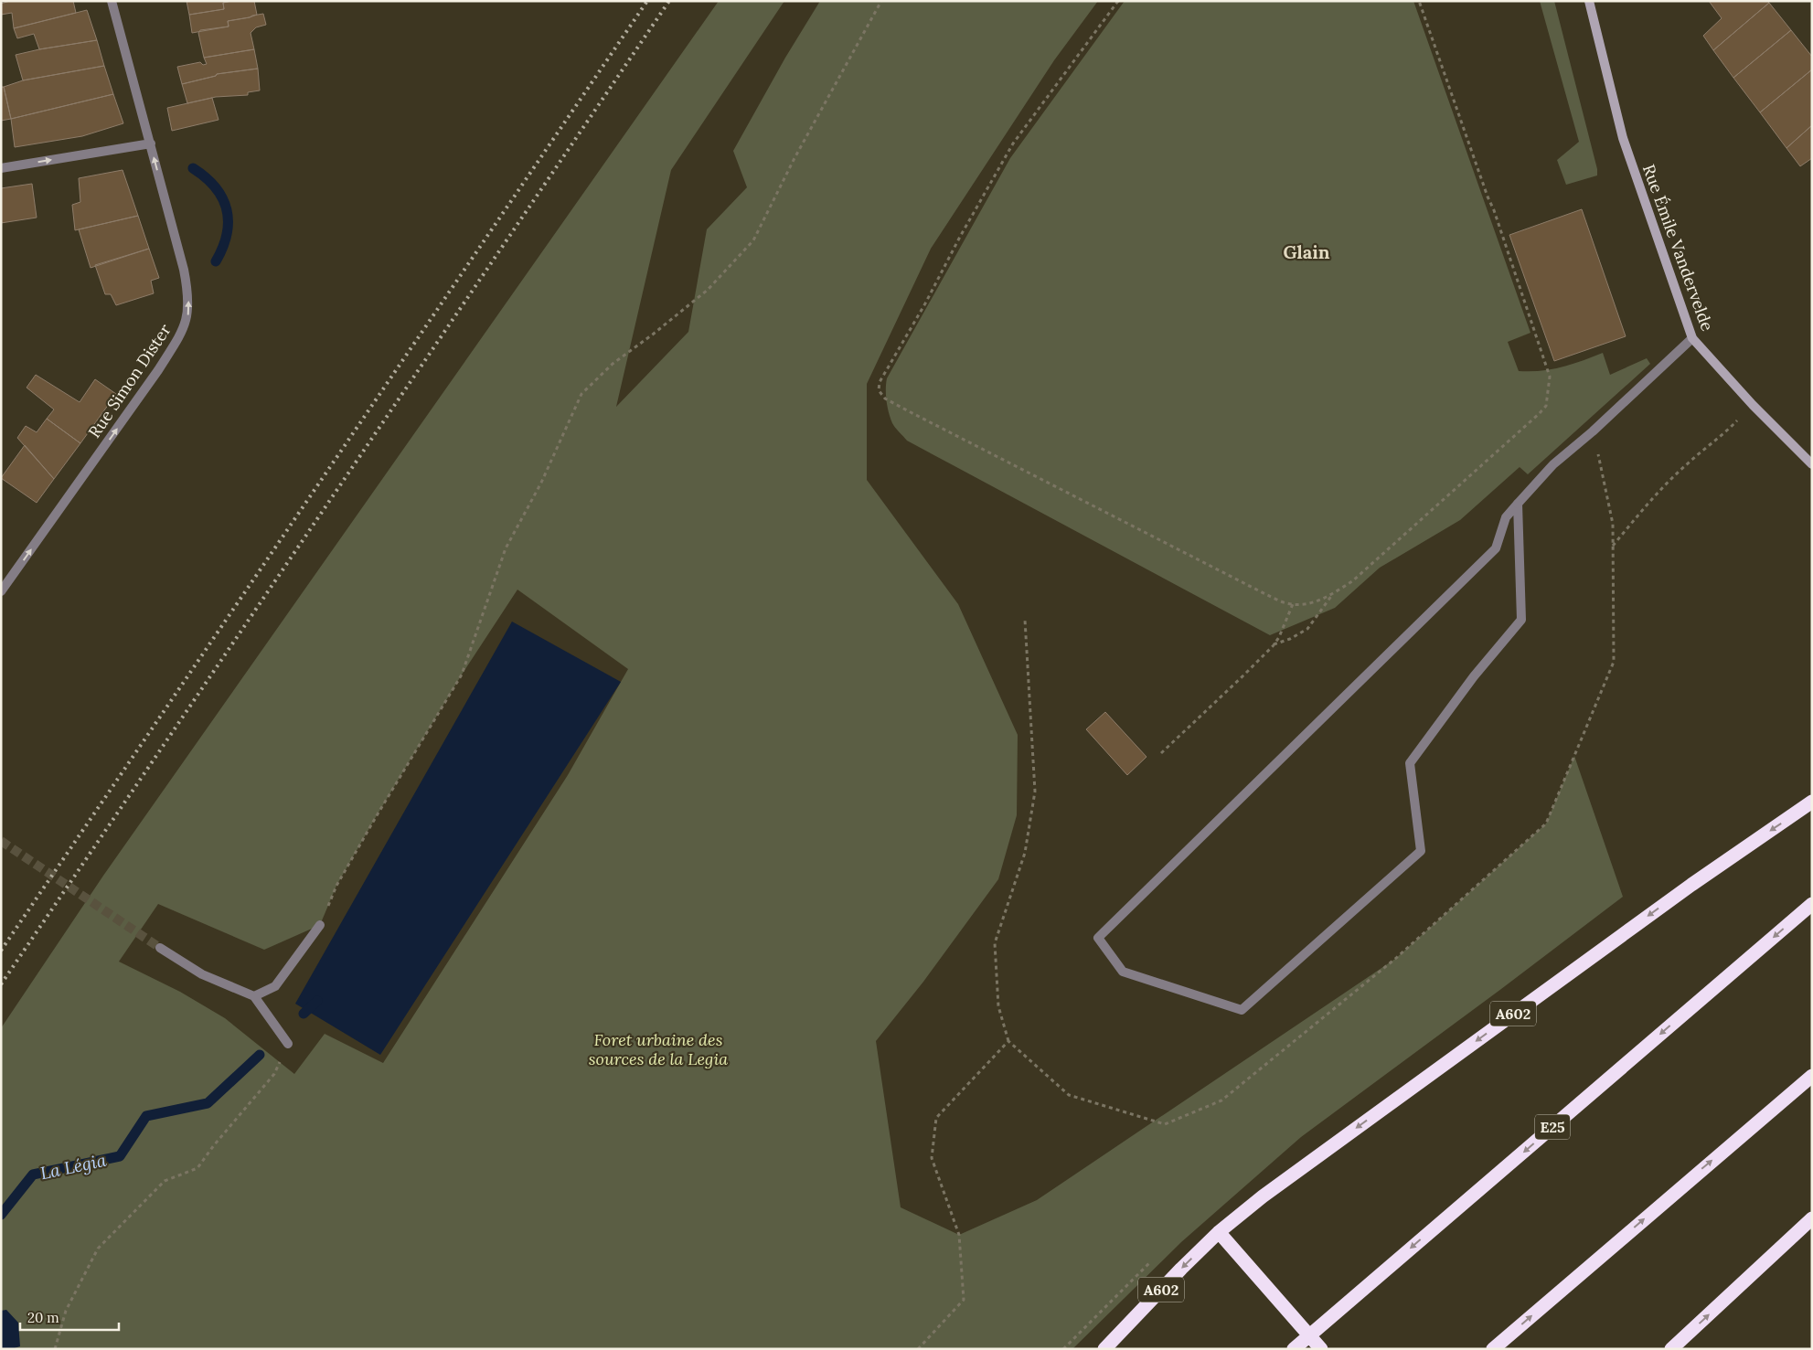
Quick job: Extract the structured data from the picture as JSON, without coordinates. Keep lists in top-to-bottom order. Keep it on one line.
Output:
{"streets":{"highway":["A602","E25"],"main road":["Rue Émile Vandervelde"],"street":["Rue Simon Dister"]},"one_way":["Rue Simon Dister"],"districts":["Glain"],"water":["La Légia"],"parks":["Foret urbaine des sources de la Legia"],"scale_bar":"20 m"}
